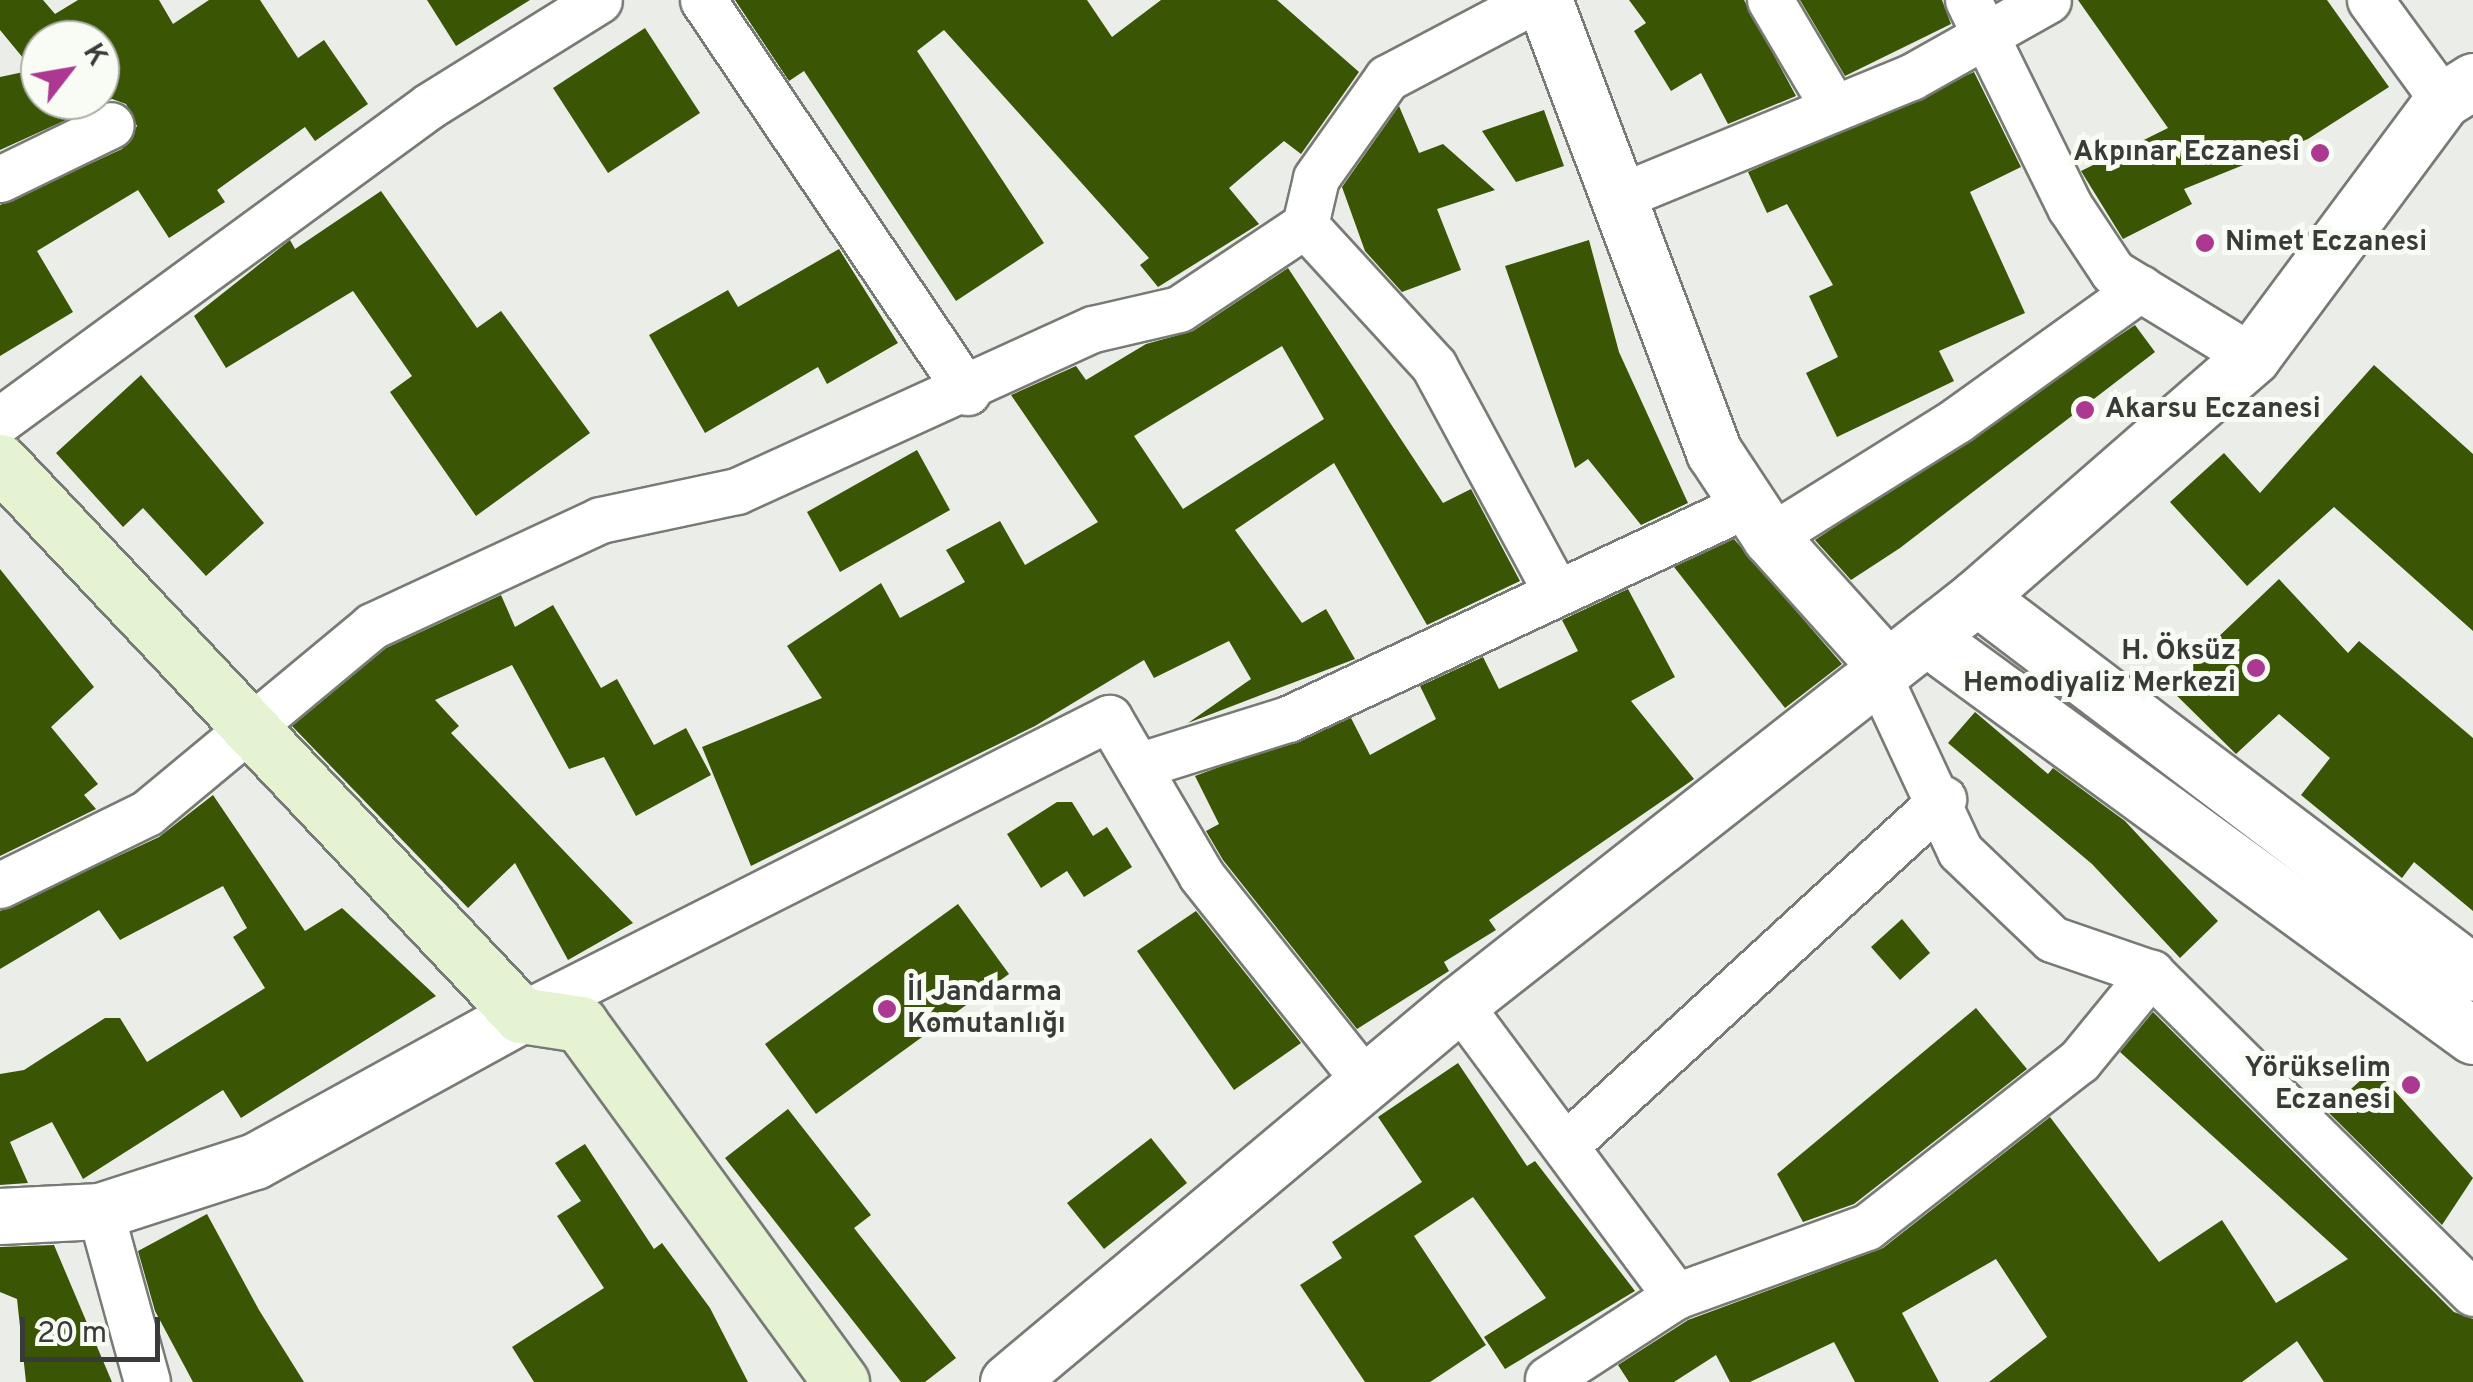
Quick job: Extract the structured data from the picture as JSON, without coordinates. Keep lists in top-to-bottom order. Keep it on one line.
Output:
{"places":["Akpınar Eczanesi","Nimet Eczanesi","Akarsu Eczanesi","H. Öksüz Hemodiyaliz Merkezi","İl Jandarma Komutanlığı","Yörükselim Eczanesi"],"scale_bar":"20 m","north":"top right"}
